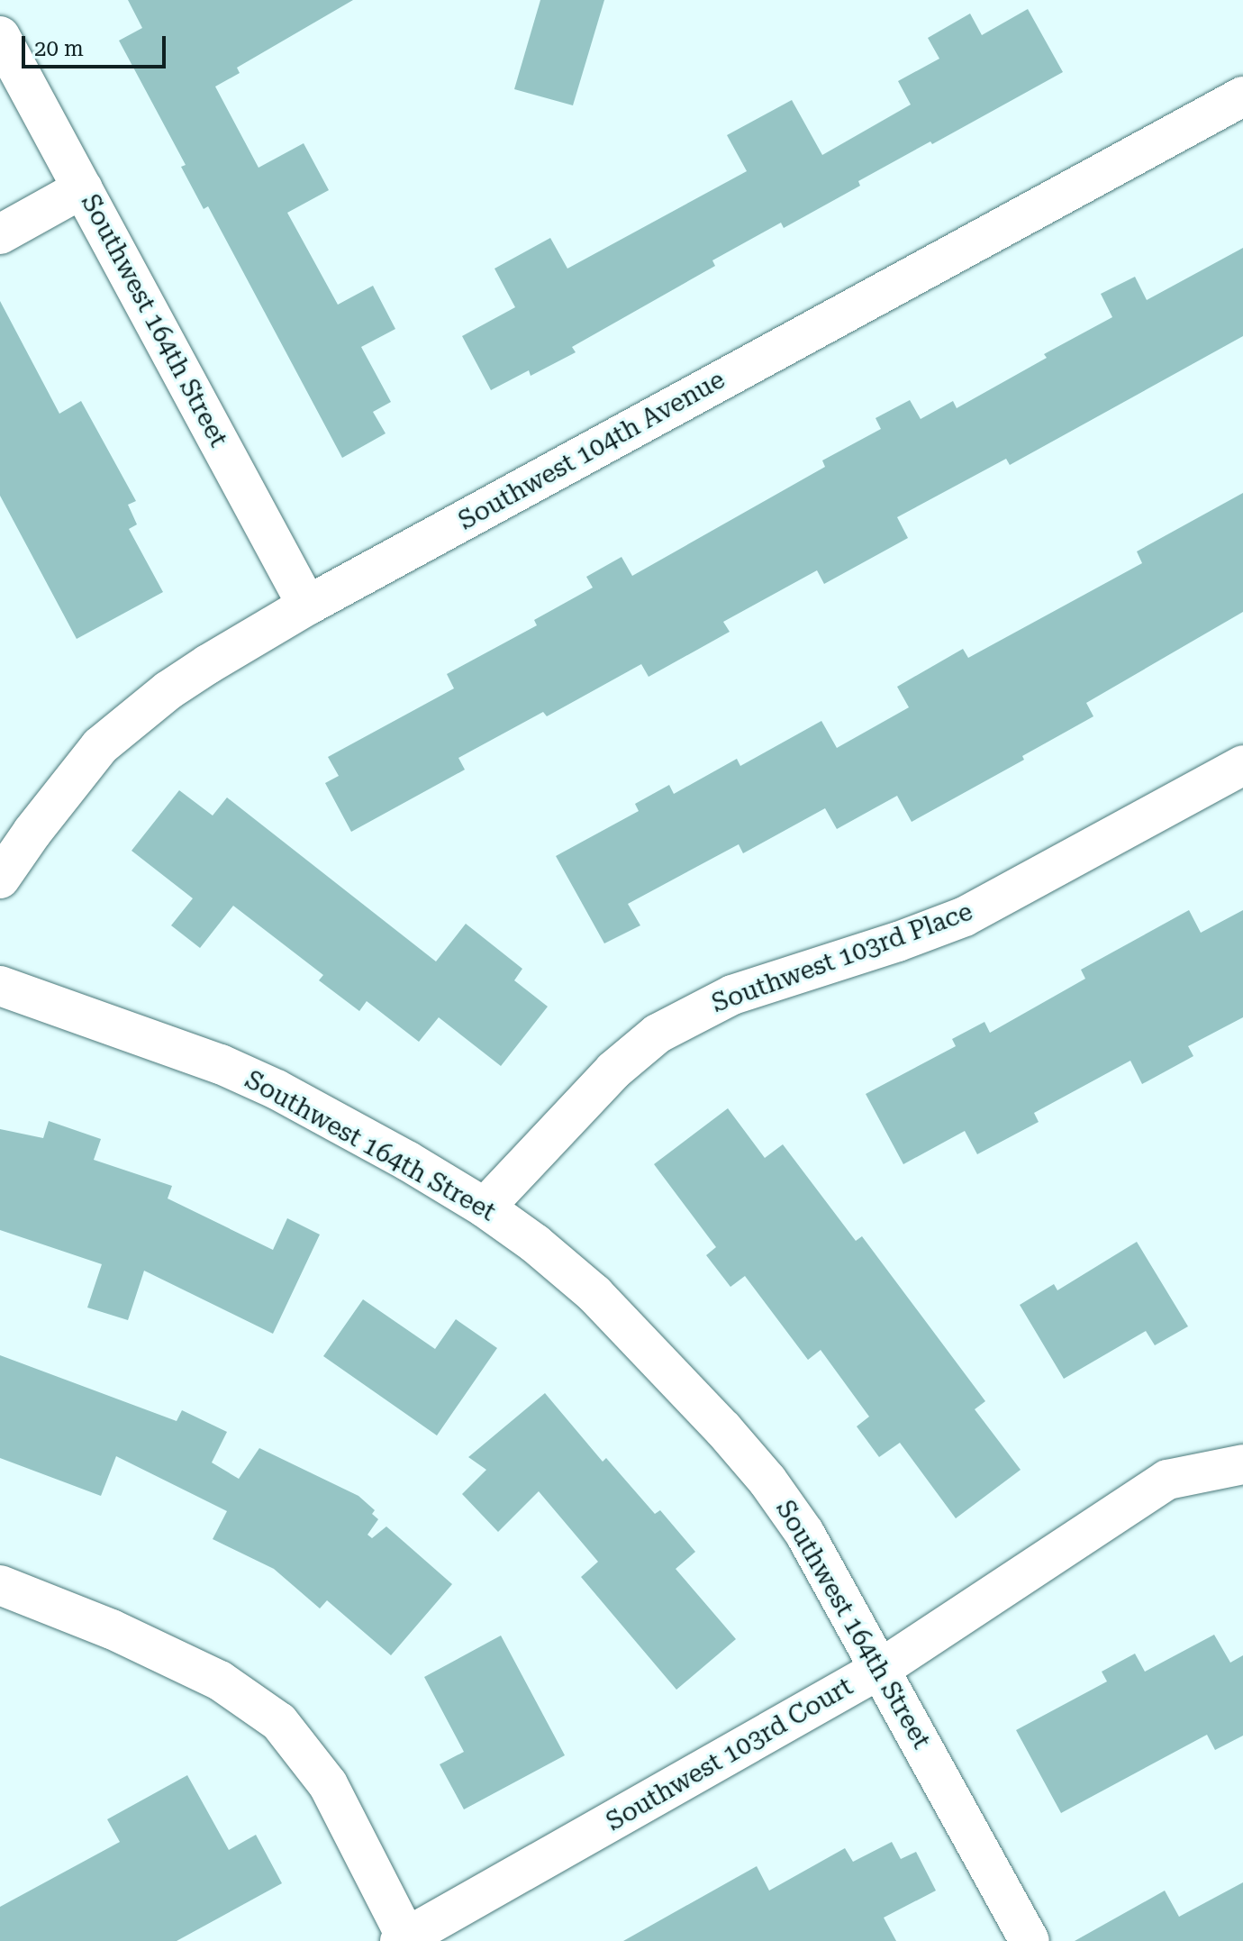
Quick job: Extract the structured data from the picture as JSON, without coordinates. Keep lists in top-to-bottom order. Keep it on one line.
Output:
{"streets":{"street":["Southwest 164th Street","Southwest 104th Avenue","Southwest 103rd Place","Southwest 103rd Court"]},"crossings":[["Southwest 164th Street","Southwest 104th Avenue"],["Southwest 164th Street","Southwest 103rd Place"],["Southwest 164th Street","Southwest 103rd Court"]],"scale_bar":"20 m"}
